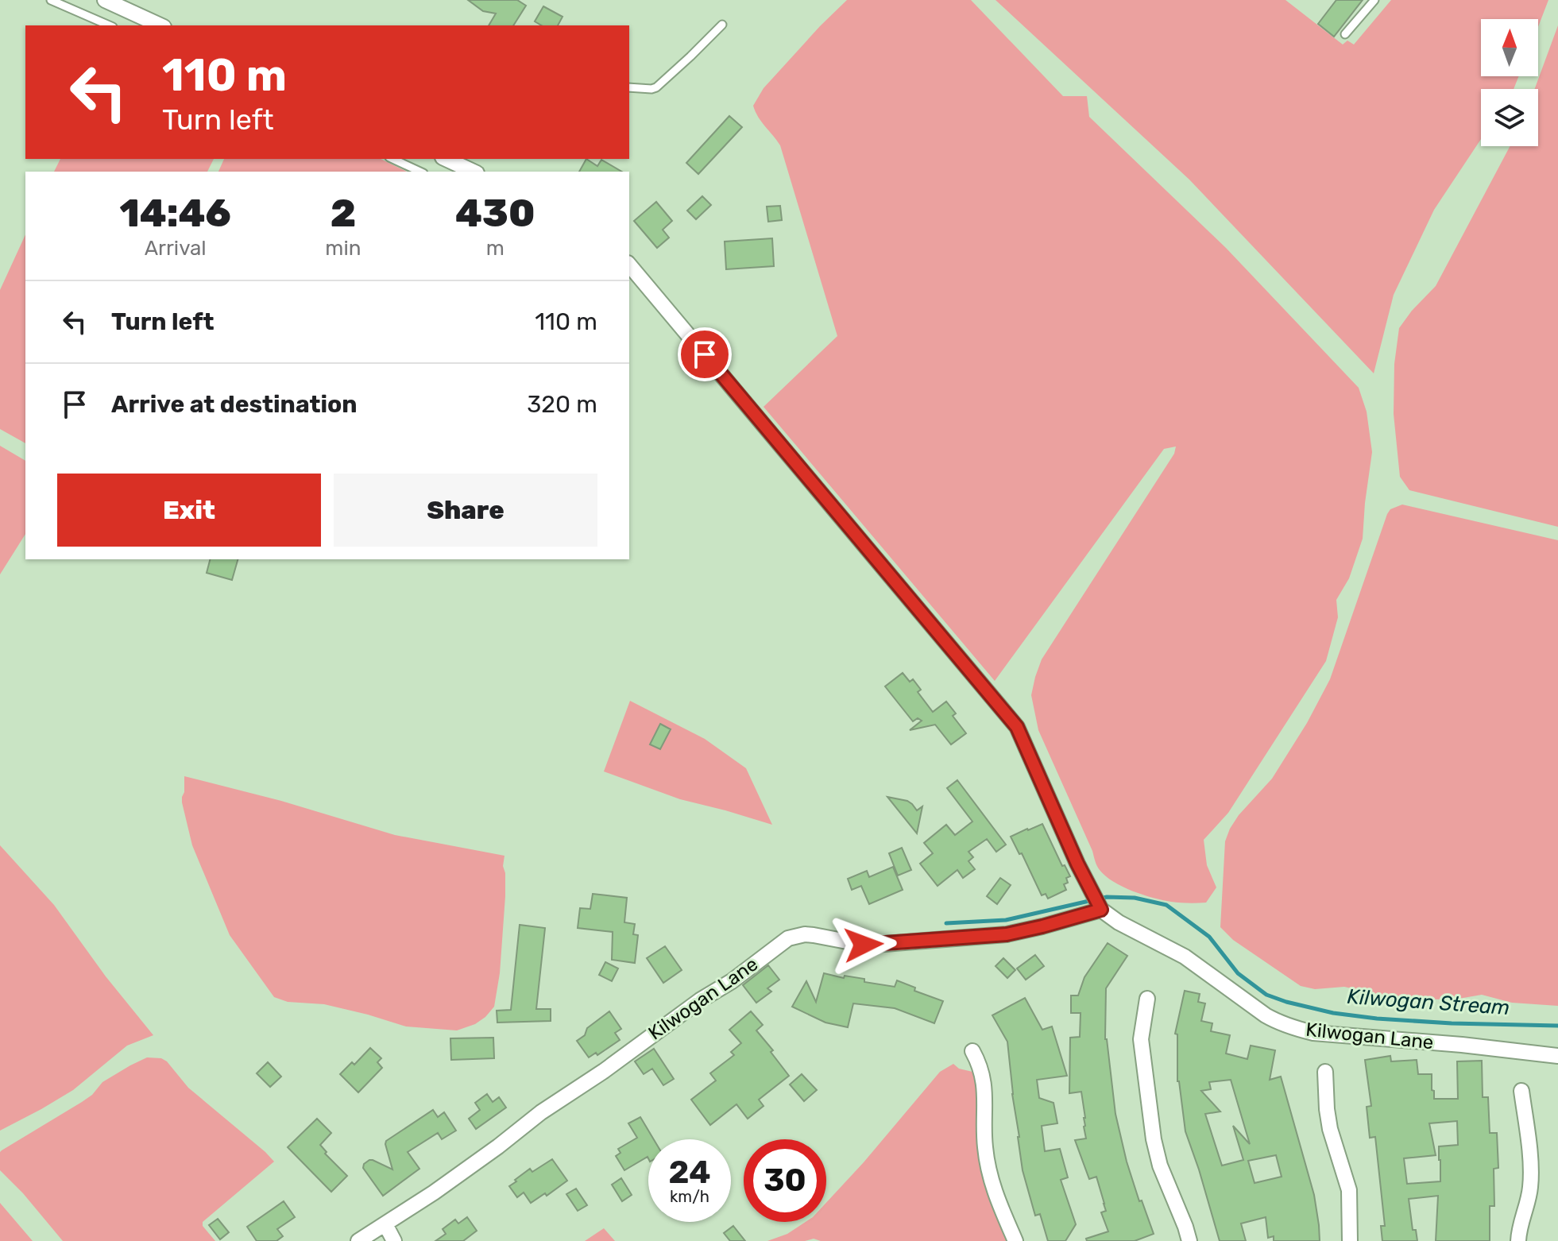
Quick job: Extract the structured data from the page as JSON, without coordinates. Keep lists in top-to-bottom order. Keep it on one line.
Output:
{"streets":{"street":["Kilwogan Lane"]},"water":["Kilwogan Stream"],"north":"top","page":{"turn":["110 m","Turn left"],"eta":["14:46","Arrival","2","min","430","m"],"list":[{"name":"Turn left","value":"110 m"},{"name":"Arrive at destination","value":"320 m"}],"buttons":["Exit","Share"],"speed":"24 km/h","limit":"30"}}
